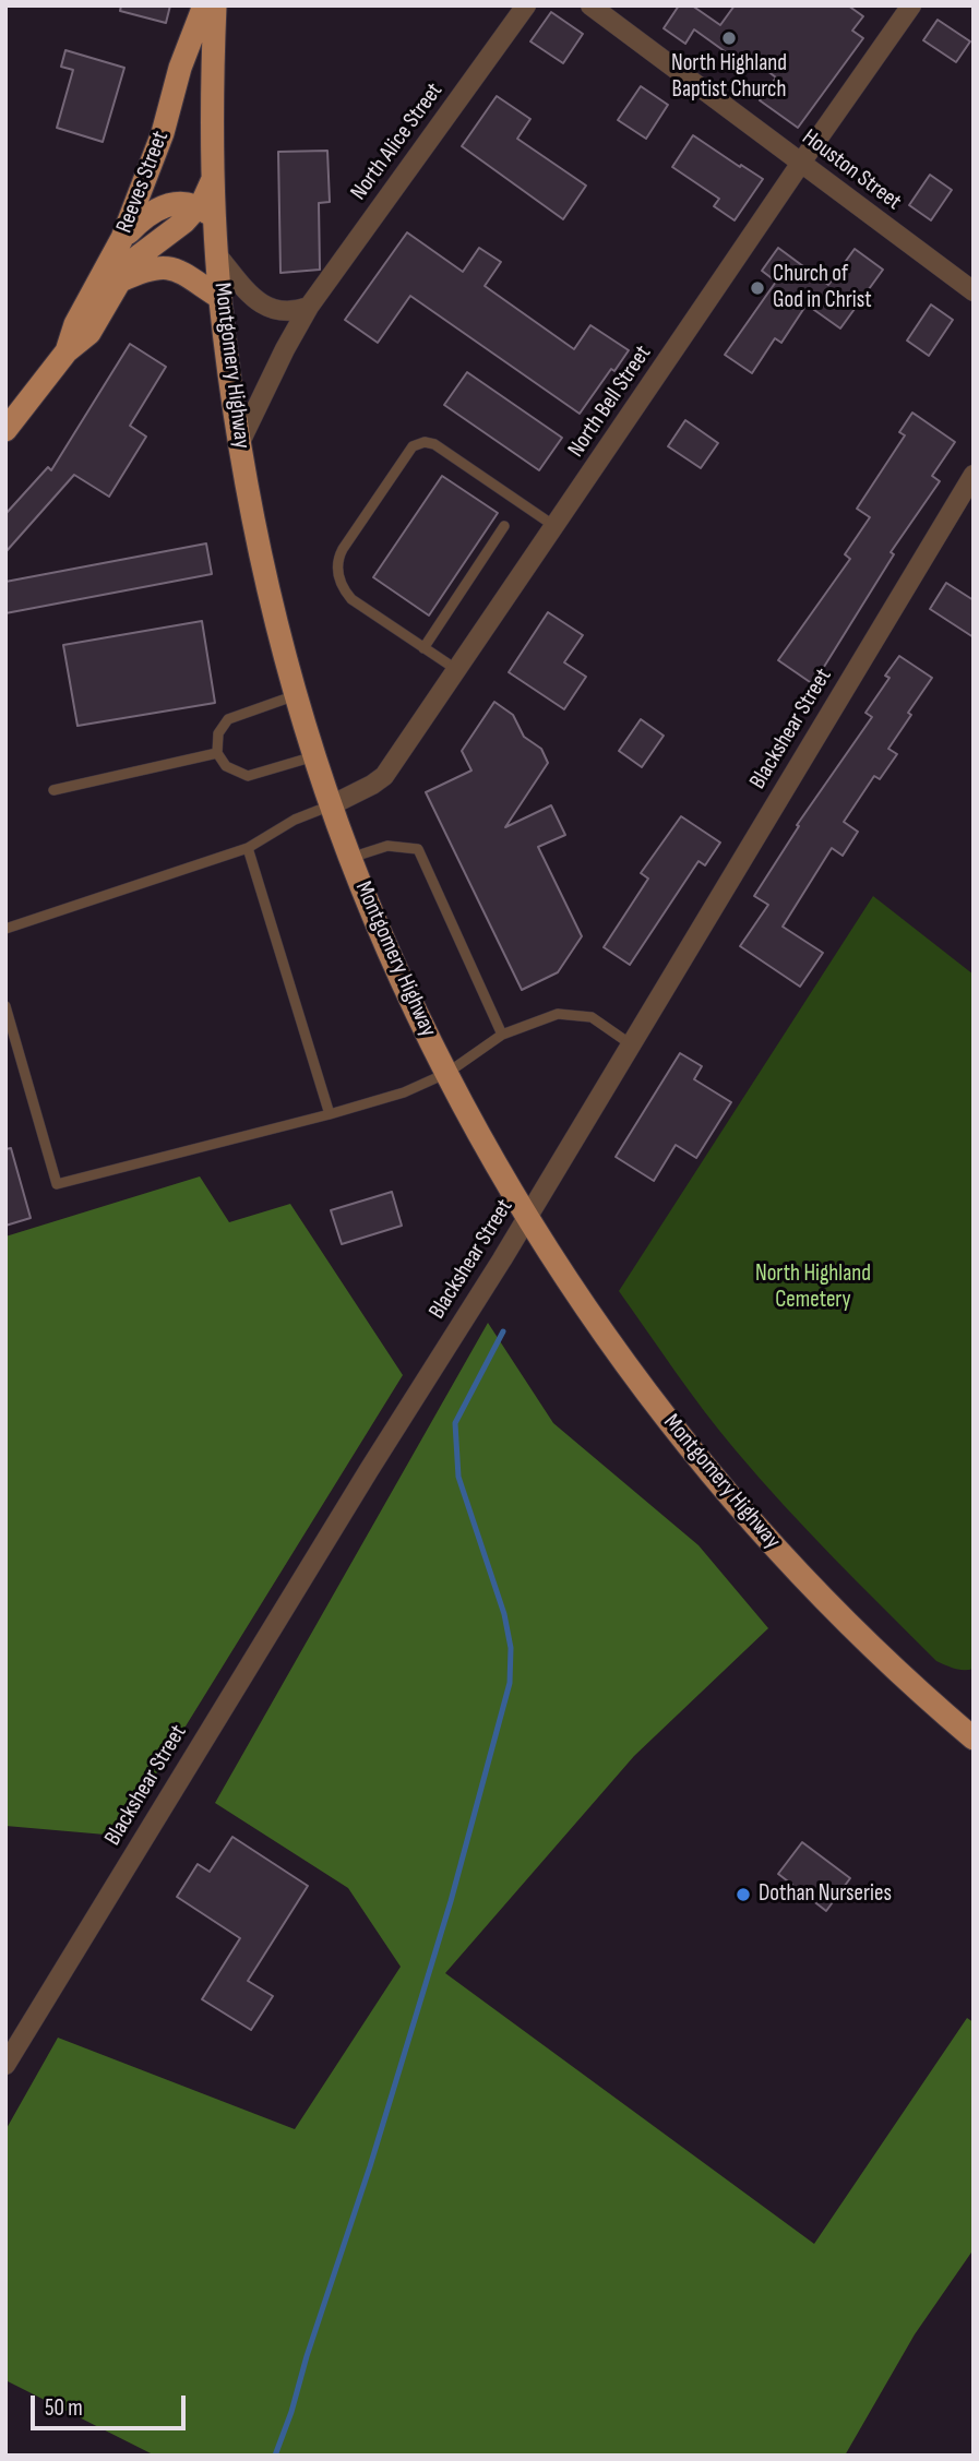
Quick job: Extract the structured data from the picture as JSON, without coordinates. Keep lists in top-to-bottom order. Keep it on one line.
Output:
{"streets":{"main road":["Reeves Street","Montgomery Highway"],"street":["North Alice Street","Houston Street","North Bell Street","Blackshear Street"]},"crossings":[["North Alice Street","Montgomery Highway"],["Houston Street","North Bell Street"],["Reeves Street","Montgomery Highway"],["Montgomery Highway","North Bell Street"],["Montgomery Highway","Blackshear Street"]],"parks":["North Highland Cemetery"],"places":["North Highland Baptist Church","Church of God in Christ","Dothan Nurseries"],"scale_bar":"50 m"}
